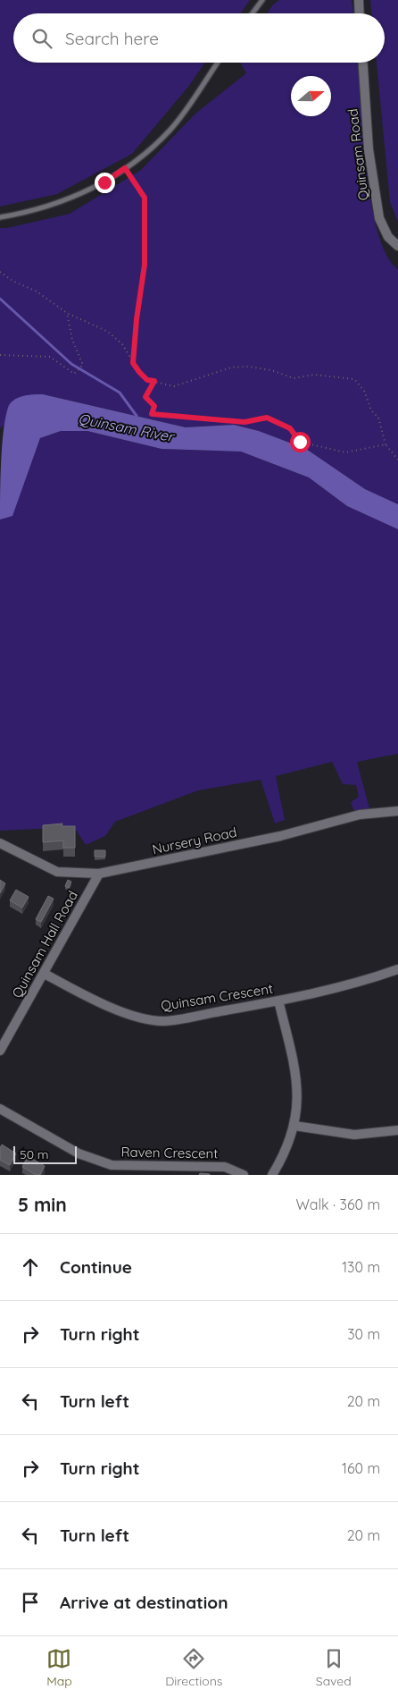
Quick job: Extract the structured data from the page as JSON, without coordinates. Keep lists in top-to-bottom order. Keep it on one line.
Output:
{"streets":{"street":["Quinsam Road","Nursery Road","Quinsam Hall Road","Quinsam Crescent","Raven Crescent"]},"crossings":[["Nursery Road","Quinsam Hall Road"],["Quinsam Hall Road","Quinsam Crescent"]],"water":["Quinsam River"],"scale_bar":"50 m","north":"right","page":{"search":"Search here","scale":"50 m","heading":["5 min","Walk · 360 m"],"list":[["Continue","130 m"],["Turn right","30 m"],["Turn left","20 m"],["Turn right","160 m"],["Turn left","20 m"],"Arrive at destination"],"nav":["Map","Directions","Saved"]}}
